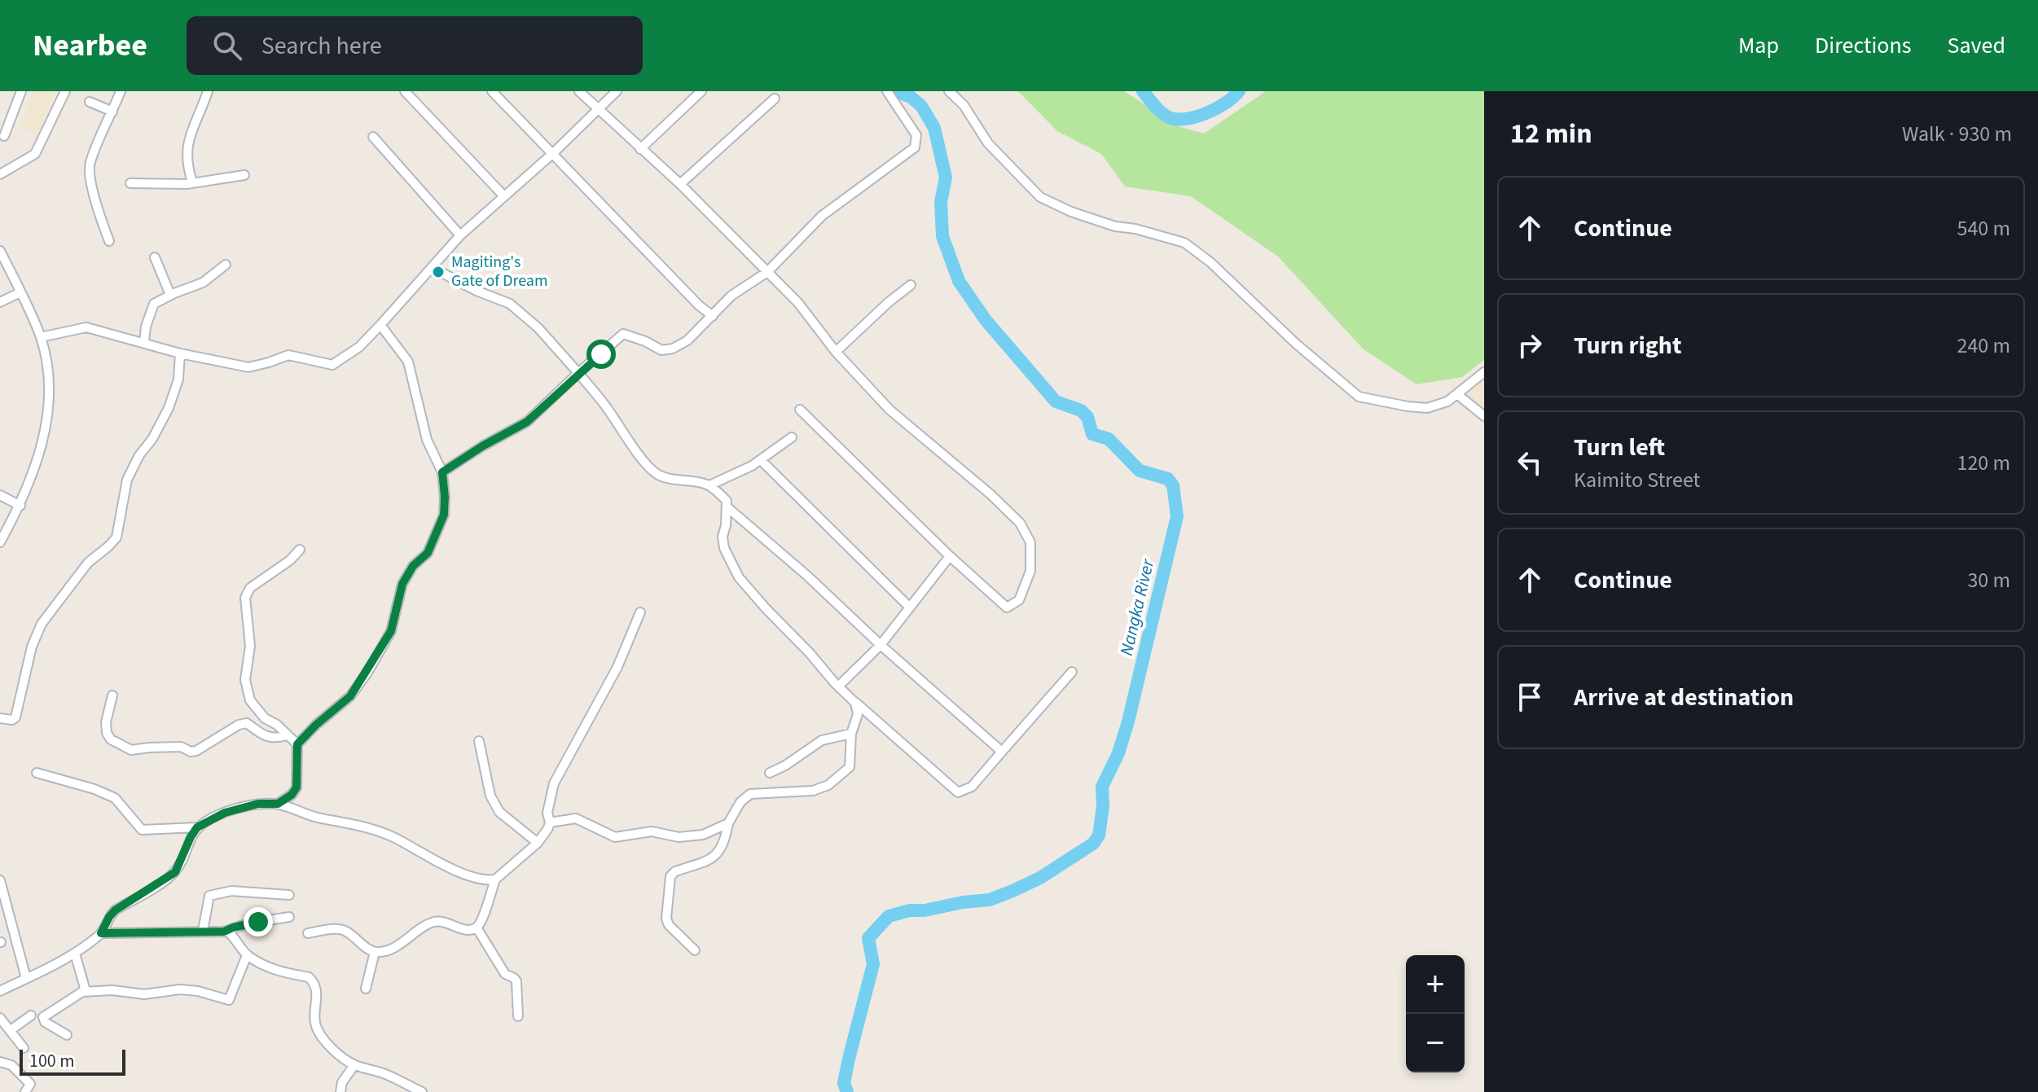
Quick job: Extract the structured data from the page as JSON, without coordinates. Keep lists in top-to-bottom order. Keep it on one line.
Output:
{"water":["Nangka River"],"places":["Magiting's Gate of Dream"],"scale_bar":"100 m","page":{"header":"Nearbee","search":"Search here","nav":["Map","Directions","Saved"],"heading":["12 min","Walk · 930 m"],"list":[["Continue","540 m"],["Turn right","240 m"],["Turn left","Kaimito Street","120 m"],["Continue","30 m"],"Arrive at destination"],"map_buttons":["+","−"],"scale":"100 m"}}
